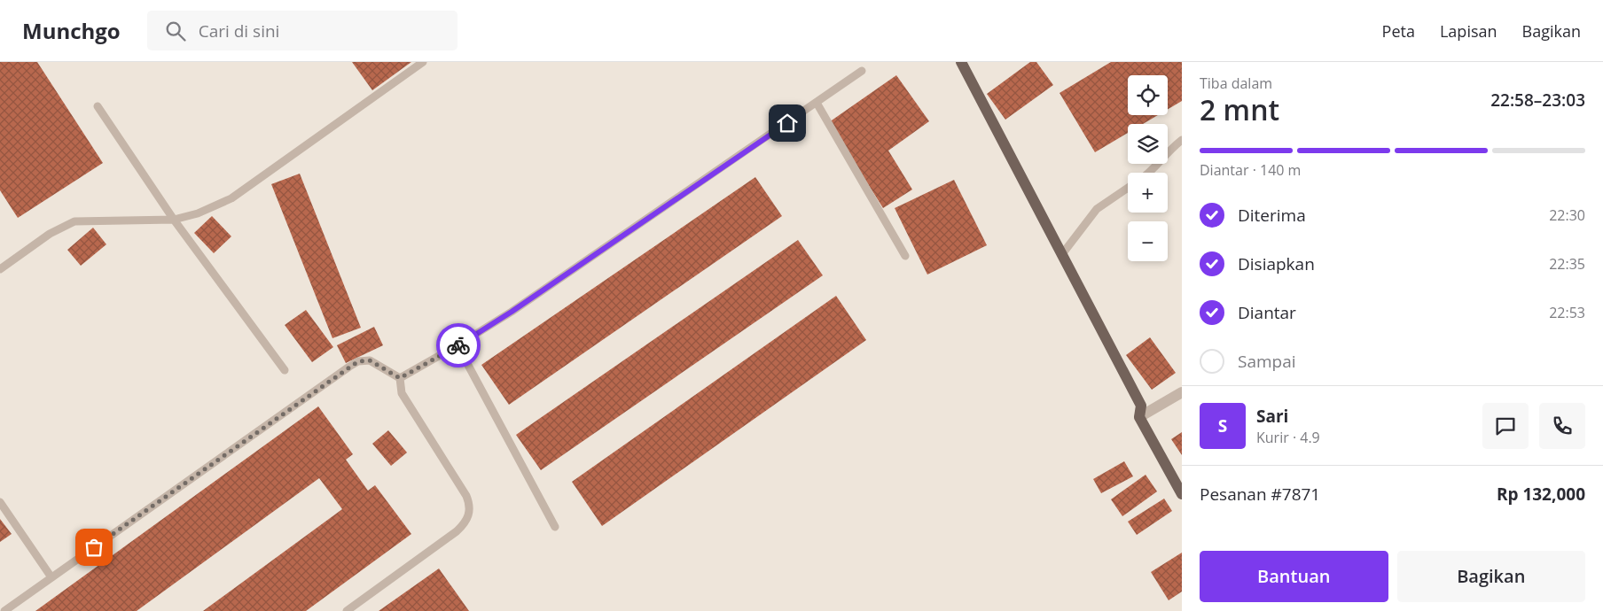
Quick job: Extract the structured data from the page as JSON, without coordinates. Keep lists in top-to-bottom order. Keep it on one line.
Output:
{"page":{"header":"Munchgo","search":"Cari di sini","nav":["Peta","Lapisan","Bagikan"],"heading":["2 mnt","Tiba dalam","22:58–23:03"],"panel":["Sari","Kurir · 4.9","Pesanan #7871","Rp 132,000"],"map_buttons":["+","−"],"bar":"Diantar · 140 m","list":[["Diterima","22:30"],["Disiapkan","22:35"],["Diantar","22:53"],"Sampai"],"round":"S","buttons":["Bantuan","Bagikan"]}}
